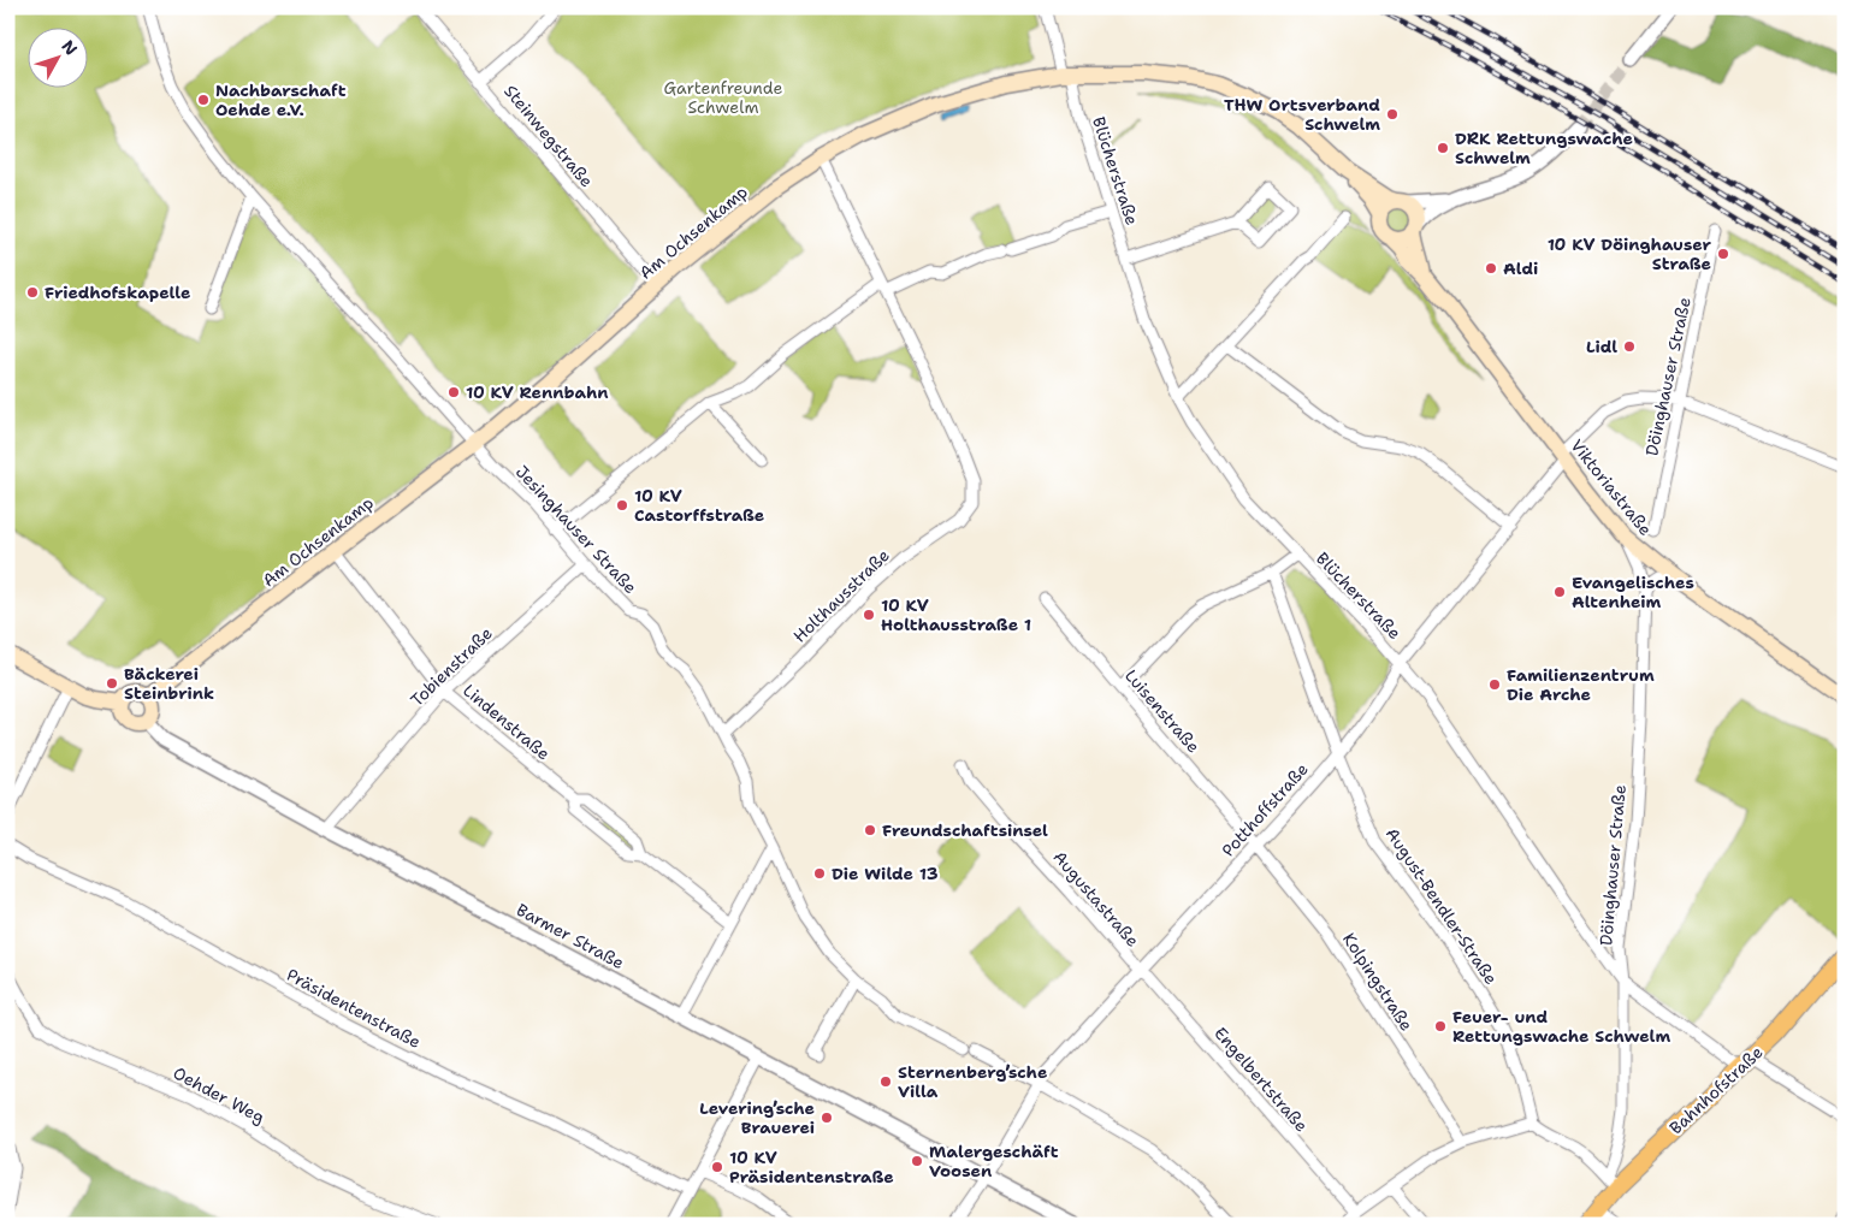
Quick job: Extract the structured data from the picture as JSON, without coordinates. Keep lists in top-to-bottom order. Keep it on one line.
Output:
{"streets":{"main road":["Am Ochsenkamp","Viktoriastraße","Bahnhofstraße"],"street":["Steinwegstraße","Blücherstraße","Döinghauser Straße","Jesinghauser Straße","Holthausstraße","Tobienstraße","Luisenstraße","Lindenstraße","Potthoffstraße","Augustastraße","August-Bendler-Straße","Barmer Straße","Kolpingstraße","Präsidentenstraße","Engelbertstraße","Oehder Weg"]},"crossings":[["Steinwegstraße","Am Ochsenkamp"],["Blücherstraße","Am Ochsenkamp"],["Blücherstraße","Döinghauser Straße"],["Blücherstraße","Potthoffstraße"],["Blücherstraße","Bahnhofstraße"],["Am Ochsenkamp","Viktoriastraße"],["Am Ochsenkamp","Jesinghauser Straße"],["Am Ochsenkamp","Lindenstraße"],["Am Ochsenkamp","Barmer Straße"],["Döinghauser Straße","Viktoriastraße"],["Döinghauser Straße","Potthoffstraße"],["Döinghauser Straße","Bahnhofstraße"],["Viktoriastraße","Potthoffstraße"],["Jesinghauser Straße","Holthausstraße"],["Jesinghauser Straße","Tobienstraße"],["Jesinghauser Straße","Potthoffstraße"],["Tobienstraße","Lindenstraße"],["Tobienstraße","Barmer Straße"],["Luisenstraße","Potthoffstraße"],["Luisenstraße","Kolpingstraße"],["Potthoffstraße","Augustastraße"],["Potthoffstraße","August-Bendler-Straße"],["Potthoffstraße","Barmer Straße"],["Potthoffstraße","Kolpingstraße"],["Potthoffstraße","Engelbertstraße"],["Augustastraße","Engelbertstraße"]],"parks":["Gartenfreunde Schwelm"],"places":["Nachbarschaft Oehde e.V.","THW Ortsverband Schwelm","DRK Rettungswache Schwelm","10 KV Döinghauser Straße","Aldi","Friedhofskapelle","Lidl","10 KV Rennbahn","10 KV Castorffstraße","Evangelisches Altenheim","10 KV Holthausstraße 1","Bäckerei Steinbrink","Familienzentrum Die Arche","Freundschaftsinsel","Die Wilde 13","Feuer- und Rettungswache Schwelm","Sternenberg’sche Villa","Levering’sche Brauerei","Malergeschäft Voosen","10 KV Präsidentenstraße"],"north":"top right"}
